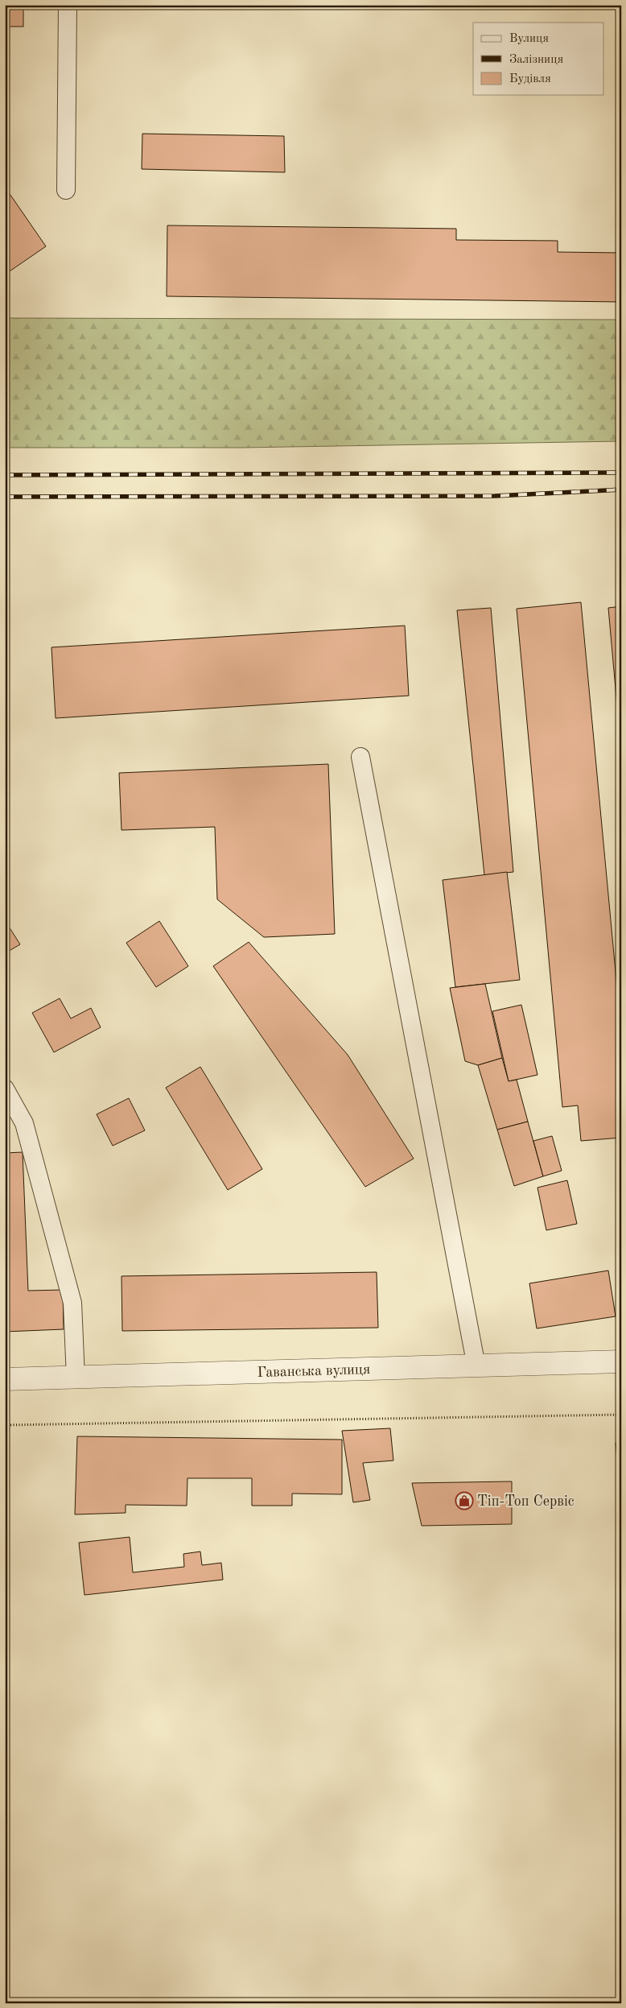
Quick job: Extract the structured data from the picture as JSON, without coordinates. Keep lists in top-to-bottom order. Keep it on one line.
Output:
{"streets":{"street":["Гаванська вулиця"]},"places":{"shop":["Тіп-Топ Сервіс"]},"legend":["Вулиця","Залізниця","Будівля"]}
